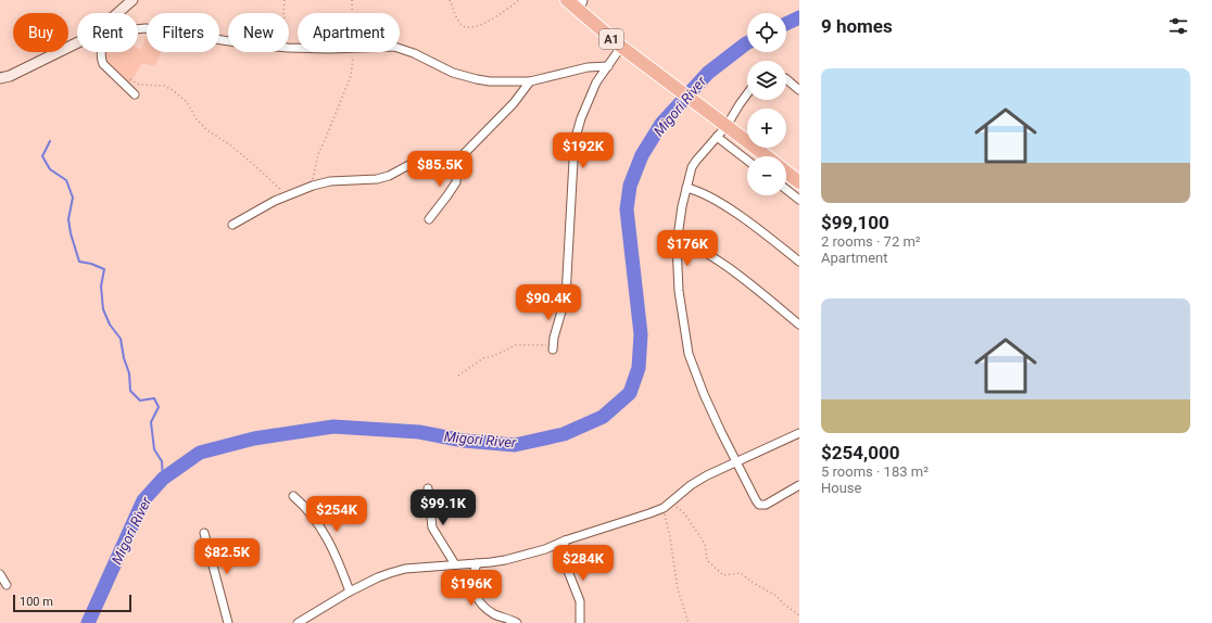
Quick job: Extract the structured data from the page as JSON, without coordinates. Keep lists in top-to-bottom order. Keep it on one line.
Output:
{"streets":{"highway":["A1"]},"water":["Migori River"],"scale_bar":"100 m","page":{"heading":"9 homes","map_buttons":["+","−"],"chip":["Buy","Rent","Filters","New","Apartment"],"list":[{"name":"$99,100","note":"2 rooms · 72 m² · Apartment"},{"name":"$254,000","note":"5 rooms · 183 m² · House"}],"price":["$192K","$85.5K","$176K","$90.4K","$99.1K","$254K","$82.5K","$284K","$196K"],"scale":"100 m"}}
